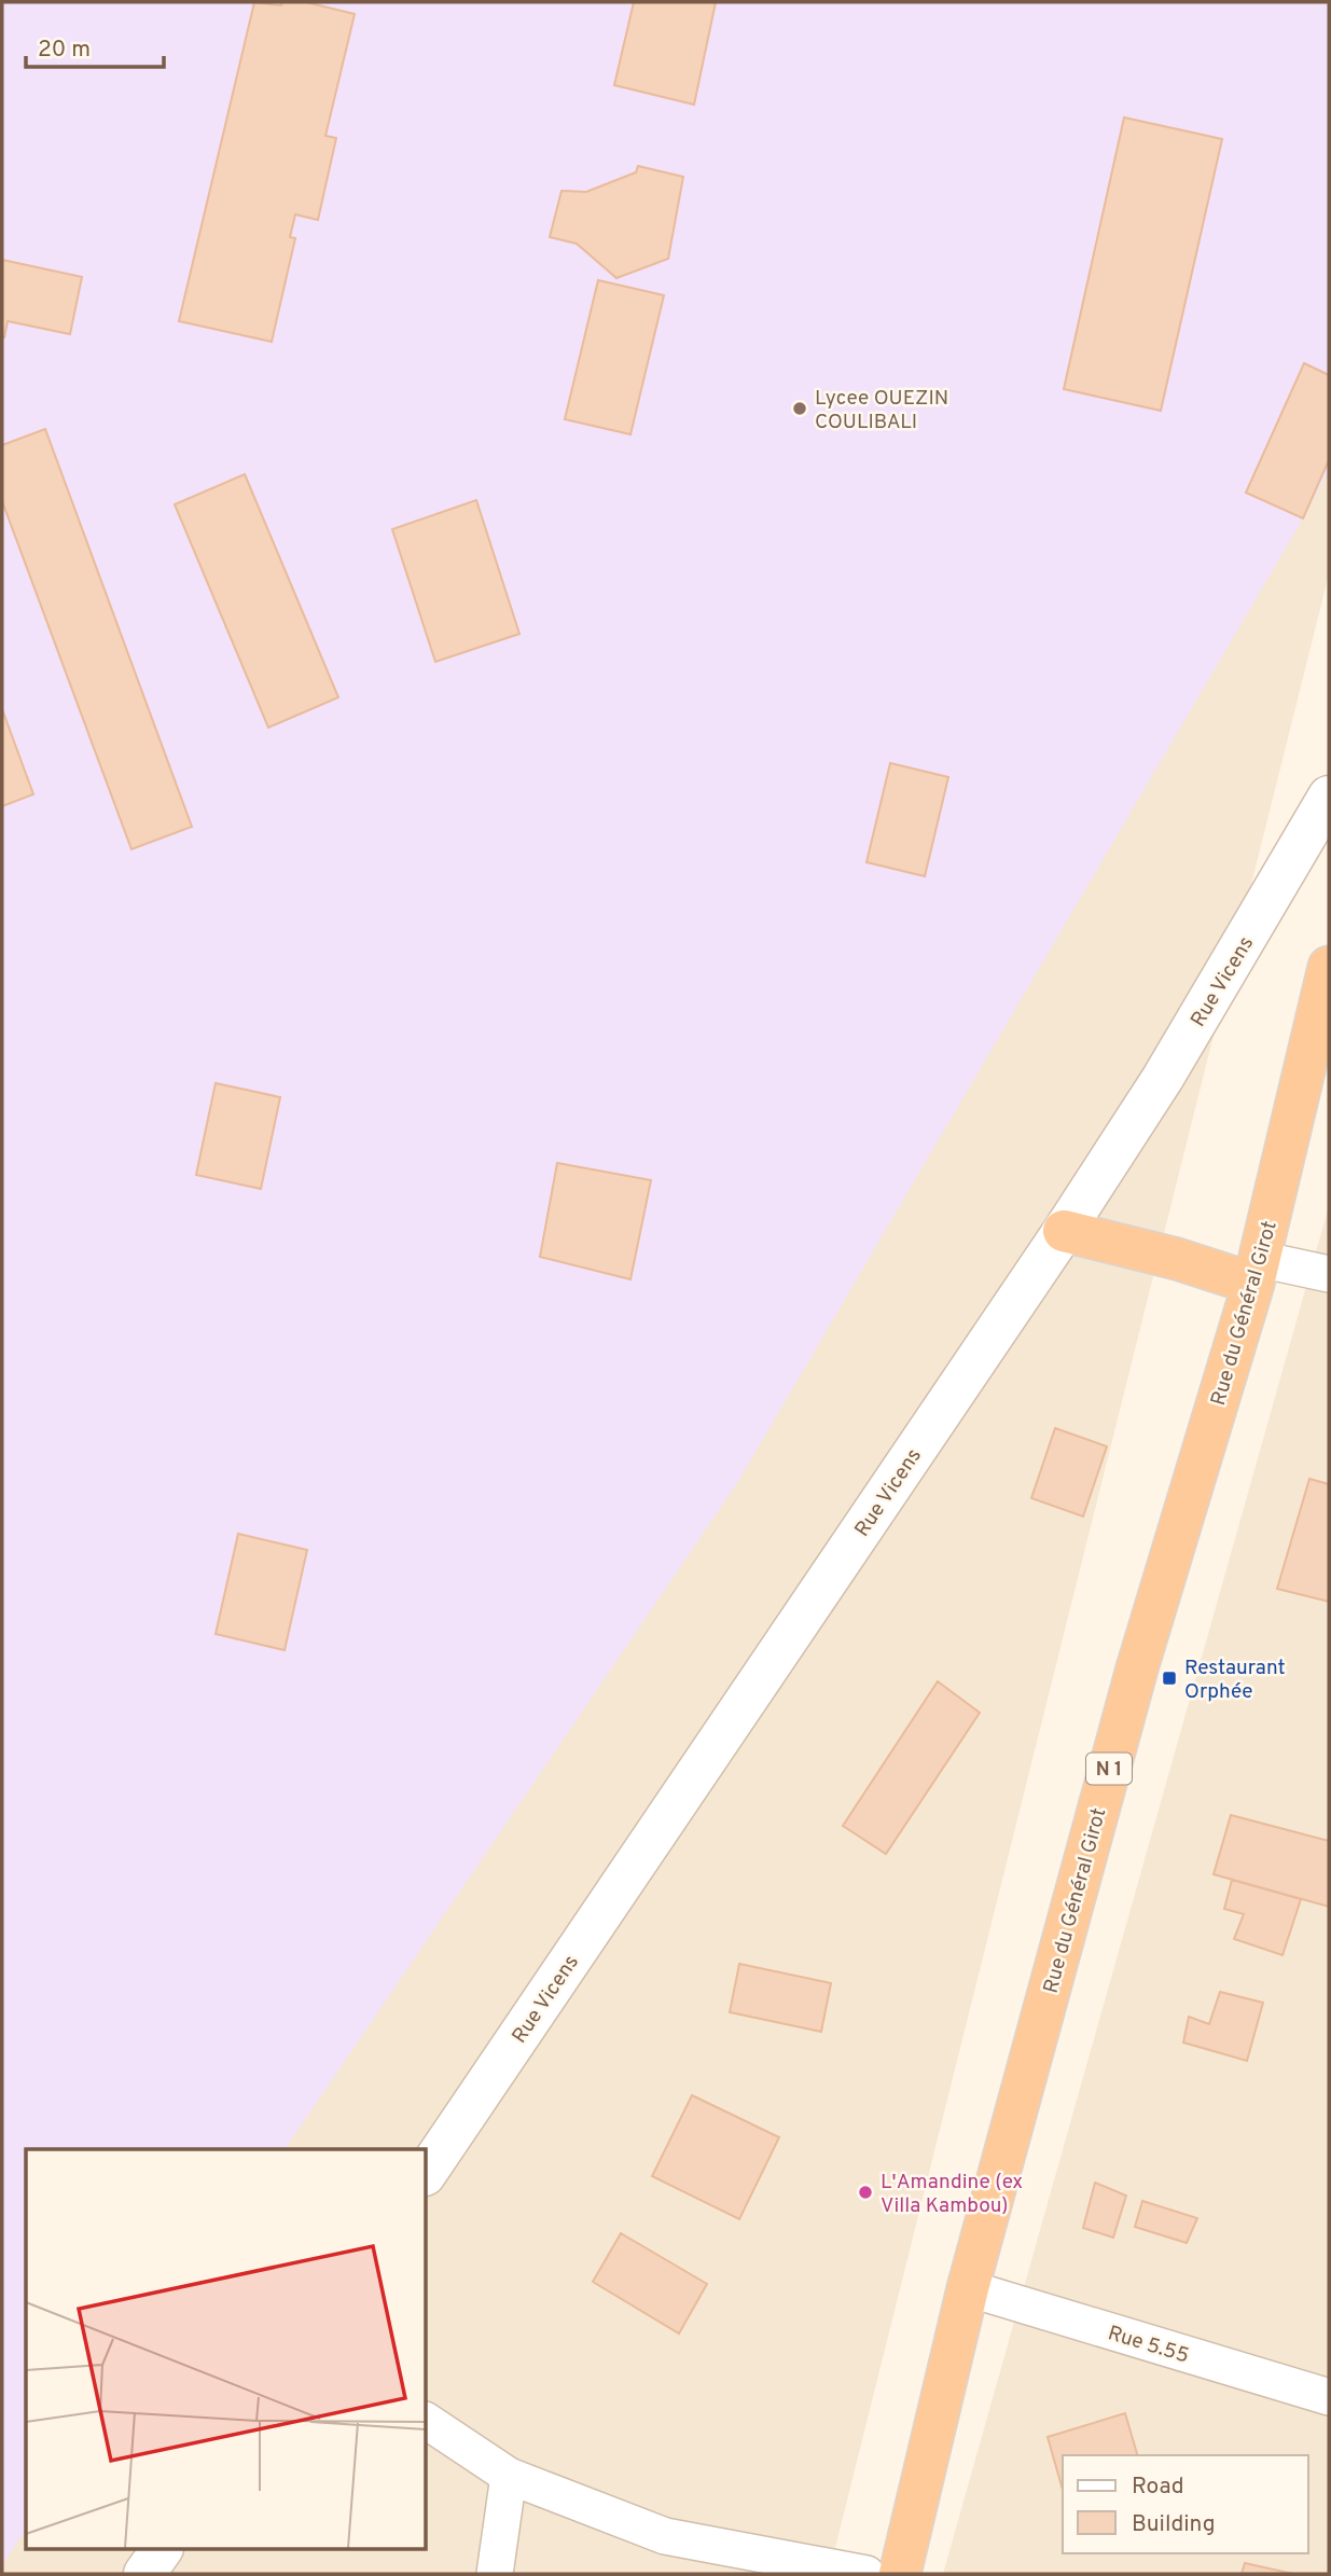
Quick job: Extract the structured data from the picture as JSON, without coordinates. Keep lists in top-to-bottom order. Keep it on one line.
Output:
{"streets":{"highway":["Rue du Général Girot","N 1"],"street":["Rue Vicens","Rue 5.55"]},"crossings":[["Rue du Général Girot","Rue 5.55"]],"places":{"other":["Lycee OUEZIN COULIBALI","L'Amandine (ex Villa Kambou)"],"transit":["Restaurant Orphée"]},"legend":["Road","Building"],"scale_bar":"20 m"}
